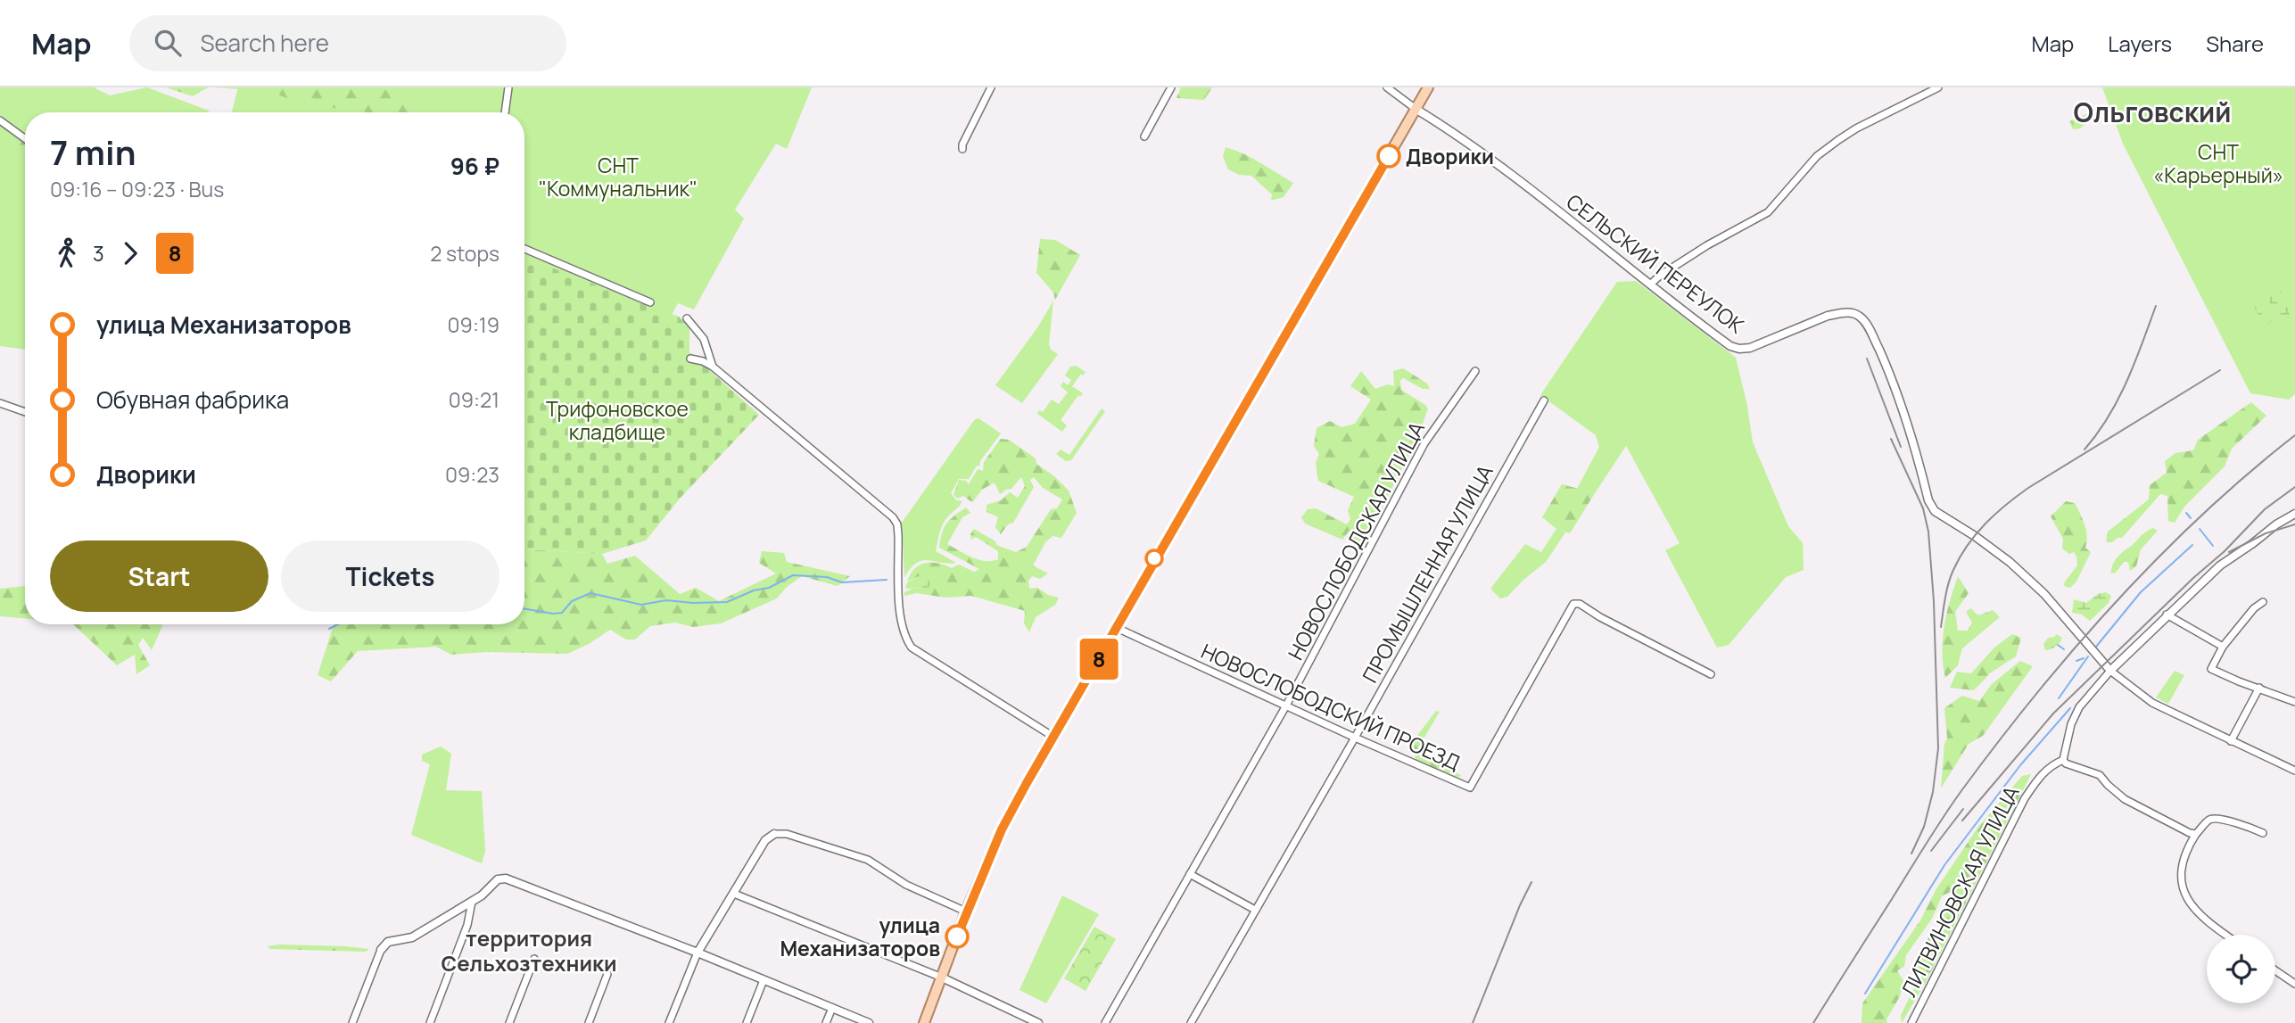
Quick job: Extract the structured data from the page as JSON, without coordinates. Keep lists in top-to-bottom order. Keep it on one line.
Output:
{"streets":{"street":["СЕЛЬСКИЙ ПЕРЕУЛОК","НОВОСЛОБОДСКАЯ УЛИЦА","ПРОМЫШЛЕННАЯ УЛИЦА","НОВОСЛОБОДСКИЙ ПРОЕЗД","ЛИТВИНОВСКАЯ УЛИЦА"]},"crossings":[["НОВОСЛОБОДСКАЯ УЛИЦА","НОВОСЛОБОДСКИЙ ПРОЕЗД"],["ПРОМЫШЛЕННАЯ УЛИЦА","НОВОСЛОБОДСКИЙ ПРОЕЗД"]],"districts":["Ольговский","территория Сельхозтехники"],"parks":["СНТ «Карьерный»","СНТ \"Коммунальник\"","Трифоновское кладбище"],"places":["Дворики","улица Механизаторов"],"lines":["bus line 8"],"page":{"header":"Map","search":"Search here","nav":["Map","Layers","Share"],"on_map":"8","heading":["7 min","09:16 – 09:23 · Bus","96 ₽"],"legs":["3","8","2 stops"],"list":[{"name":"улица Механизаторов","value":"09:19"},{"name":"Обувная фабрика","value":"09:21"},{"name":"Дворики","value":"09:23"}],"buttons":["Start","Tickets"]}}
